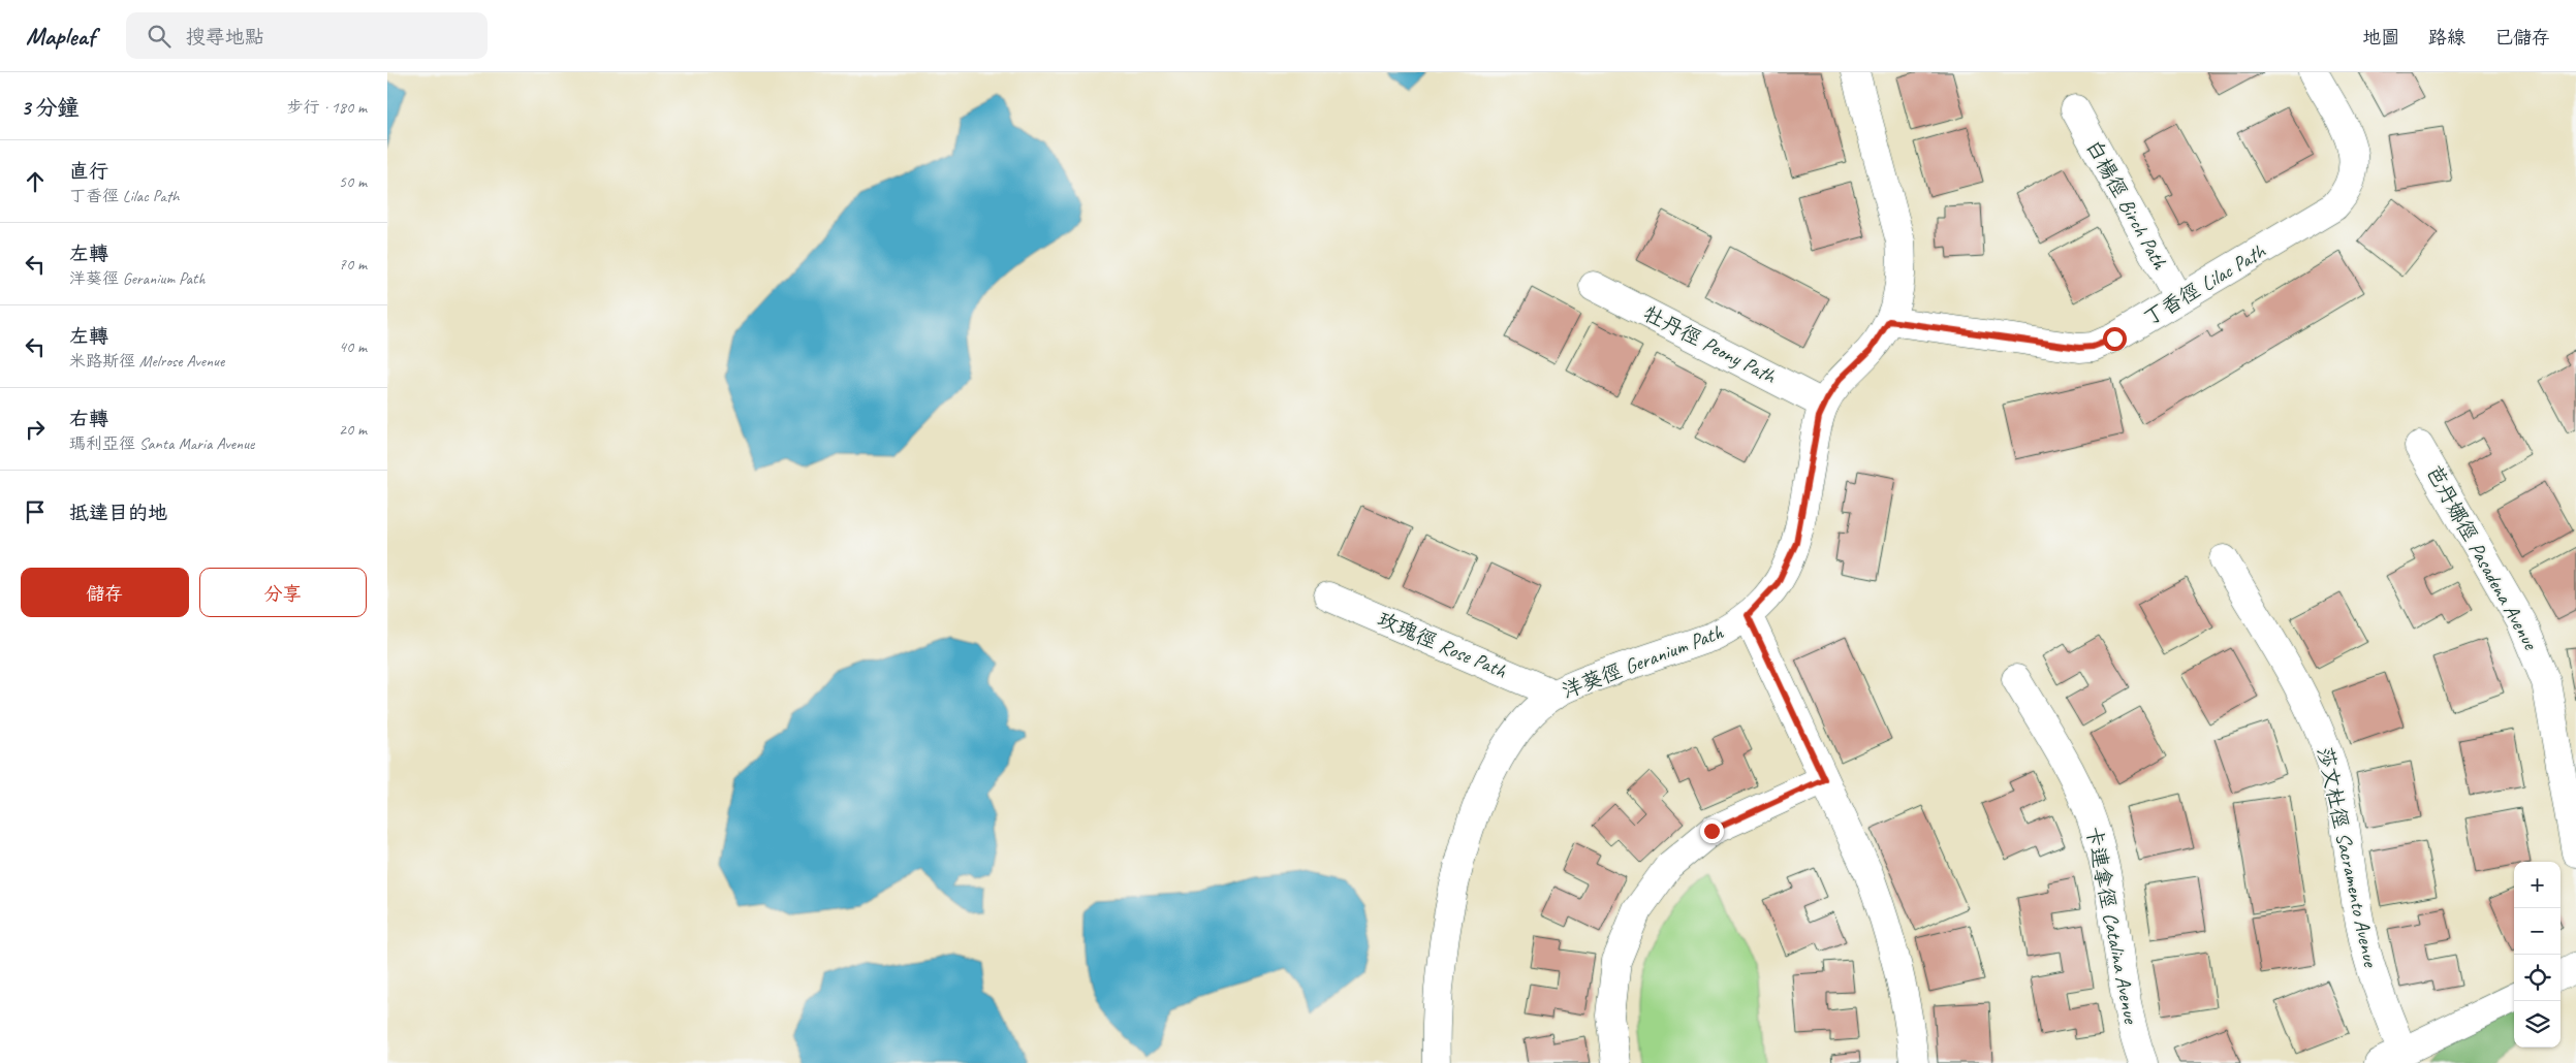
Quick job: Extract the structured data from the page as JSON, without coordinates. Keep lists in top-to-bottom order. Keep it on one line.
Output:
{"streets":{"street":["白楊徑 Birch Path","丁香徑 Lilac Path","牡丹徑 Peony Path","芭丹娜徑 Pasadena Avenue","玫瑰徑 Rose Path","洋葵徑 Geranium Path","莎文杜徑 Sacramento Avenue","卡連拿徑 Catalina Avenue"]},"crossings":[["白楊徑 Birch Path","丁香徑 Lilac Path"],["丁香徑 Lilac Path","洋葵徑 Geranium Path"],["牡丹徑 Peony Path","洋葵徑 Geranium Path"],["玫瑰徑 Rose Path","洋葵徑 Geranium Path"]],"page":{"header":"Mapleaf","search":"搜尋地點","nav":["地圖","路線","已儲存"],"heading":["3 分鐘","步行 · 180 m"],"list":[["直行","丁香徑 Lilac Path","50 m"],["左轉","洋葵徑 Geranium Path","70 m"],["左轉","米路斯徑 Melrose Avenue","40 m"],["右轉","瑪利亞徑 Santa Maria Avenue","20 m"],"抵達目的地"],"buttons":["儲存","分享"],"map_buttons":["+","−"]}}
